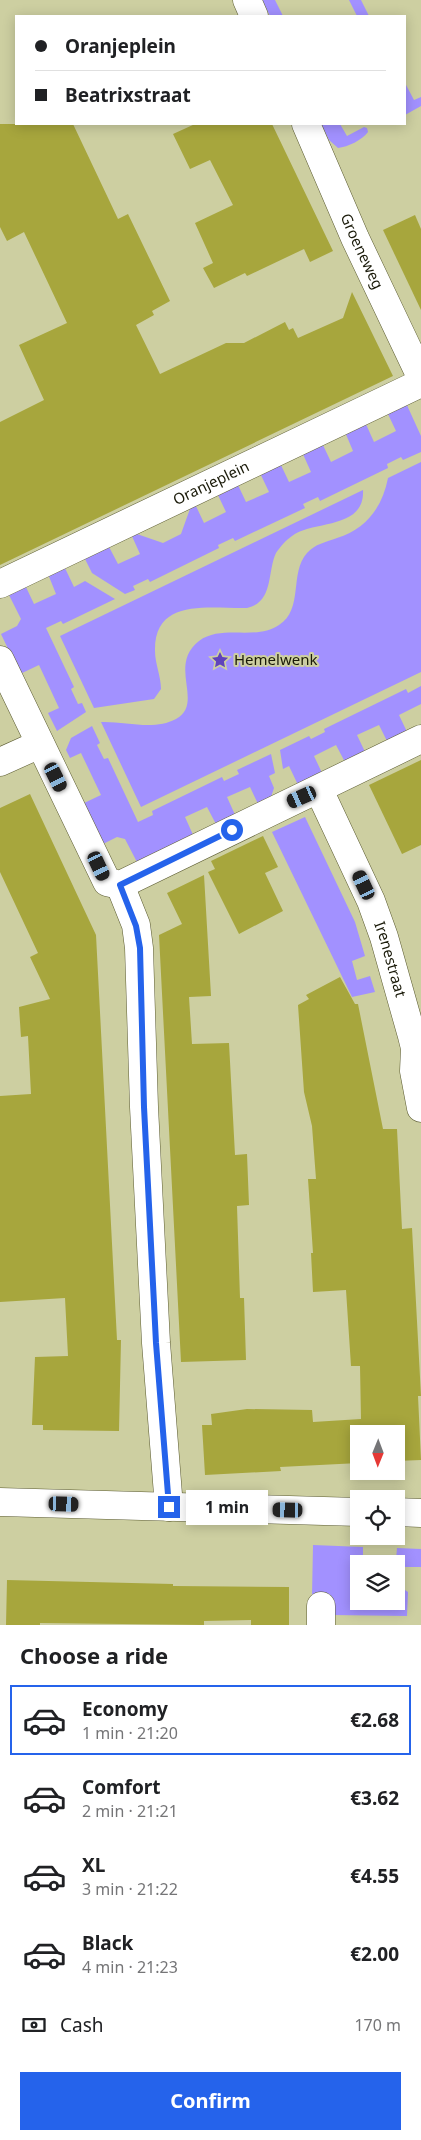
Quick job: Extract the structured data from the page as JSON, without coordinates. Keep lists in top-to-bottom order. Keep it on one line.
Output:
{"streets":{"street":["Groeneweg","Oranjeplein","Irenestraat"]},"places":{"place":["Hemelwenk"]},"north":"bottom","page":{"banner":["Oranjeplein","Beatrixstraat"],"bubble":"1 min","heading":"Choose a ride","list":[{"name":"Economy","note":"1 min · 21:20","value":"€2.68"},{"name":"Comfort","note":"2 min · 21:21","value":"€3.62"},{"name":"XL","note":"3 min · 21:22","value":"€4.55"},{"name":"Black","note":"4 min · 21:23","value":"€2.00"}],"pay":["Cash","170 m"],"buttons":"Confirm"}}
